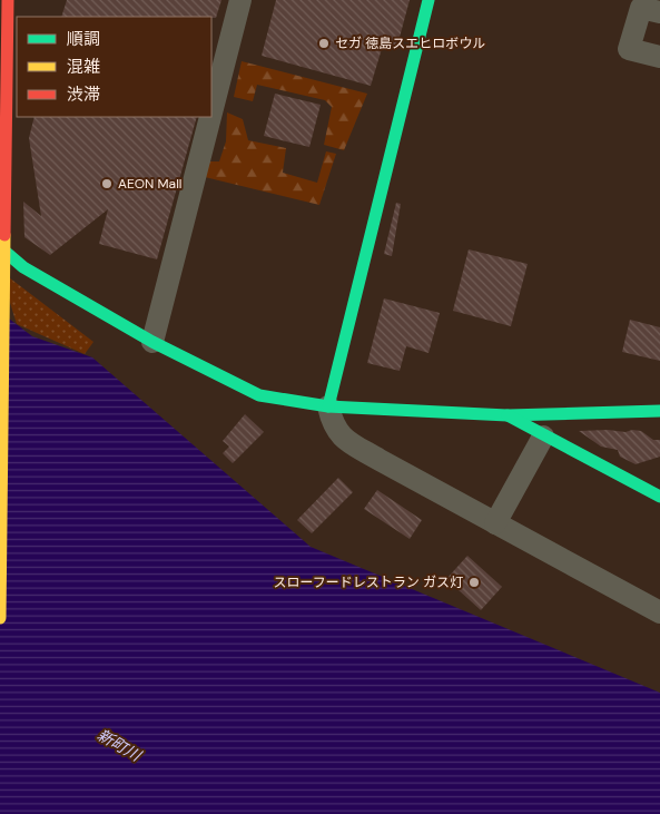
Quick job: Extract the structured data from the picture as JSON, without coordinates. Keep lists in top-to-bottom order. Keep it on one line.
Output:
{"water":["新町川"],"places":["セガ 徳島スエヒロボウル","AEON Mall","スローフードレストラン ガス灯"],"legend":["順調","混雑","渋滞"]}
